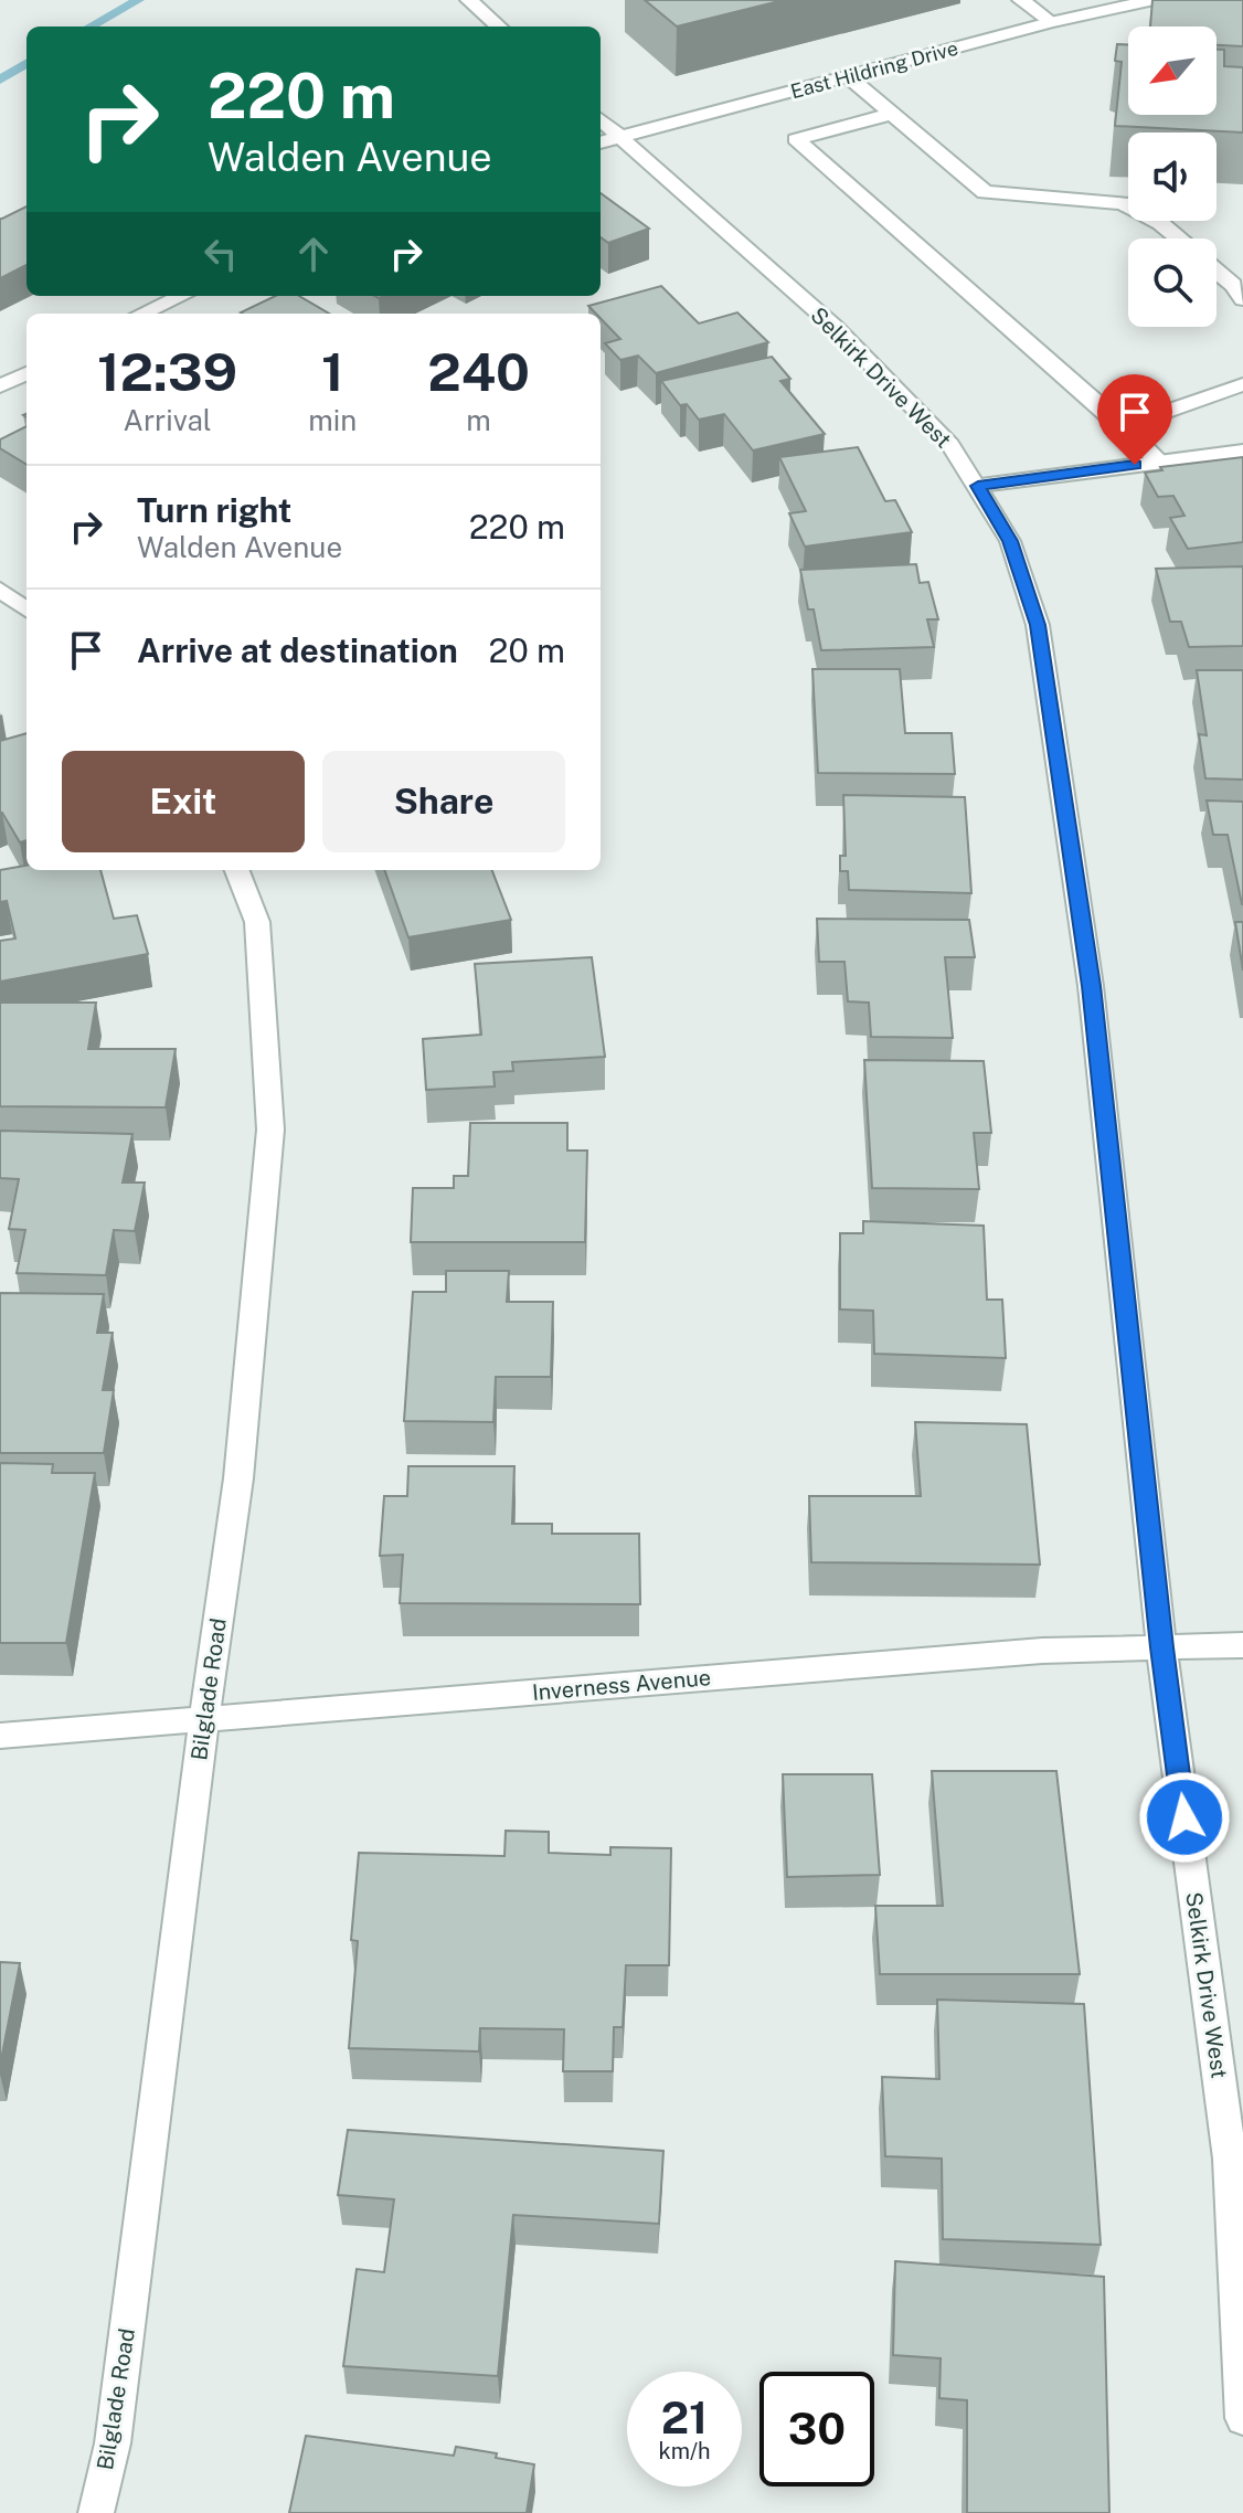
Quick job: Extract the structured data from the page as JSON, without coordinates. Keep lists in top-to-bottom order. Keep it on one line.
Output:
{"streets":{"street":["East Hildring Drive","Selkirk Drive West","Inverness Avenue","Bilglade Road"]},"crossings":[["East Hildring Drive","Selkirk Drive West"],["Selkirk Drive West","Inverness Avenue"],["Inverness Avenue","Bilglade Road"]],"north":"bottom left","page":{"turn":["220 m","Walden Avenue"],"eta":["12:39","Arrival","1","min","240","m"],"list":[{"name":"Turn right","note":"Walden Avenue","value":"220 m"},{"name":"Arrive at destination","value":"20 m"}],"buttons":["Exit","Share"],"speed":"21 km/h","limit":"30"}}
